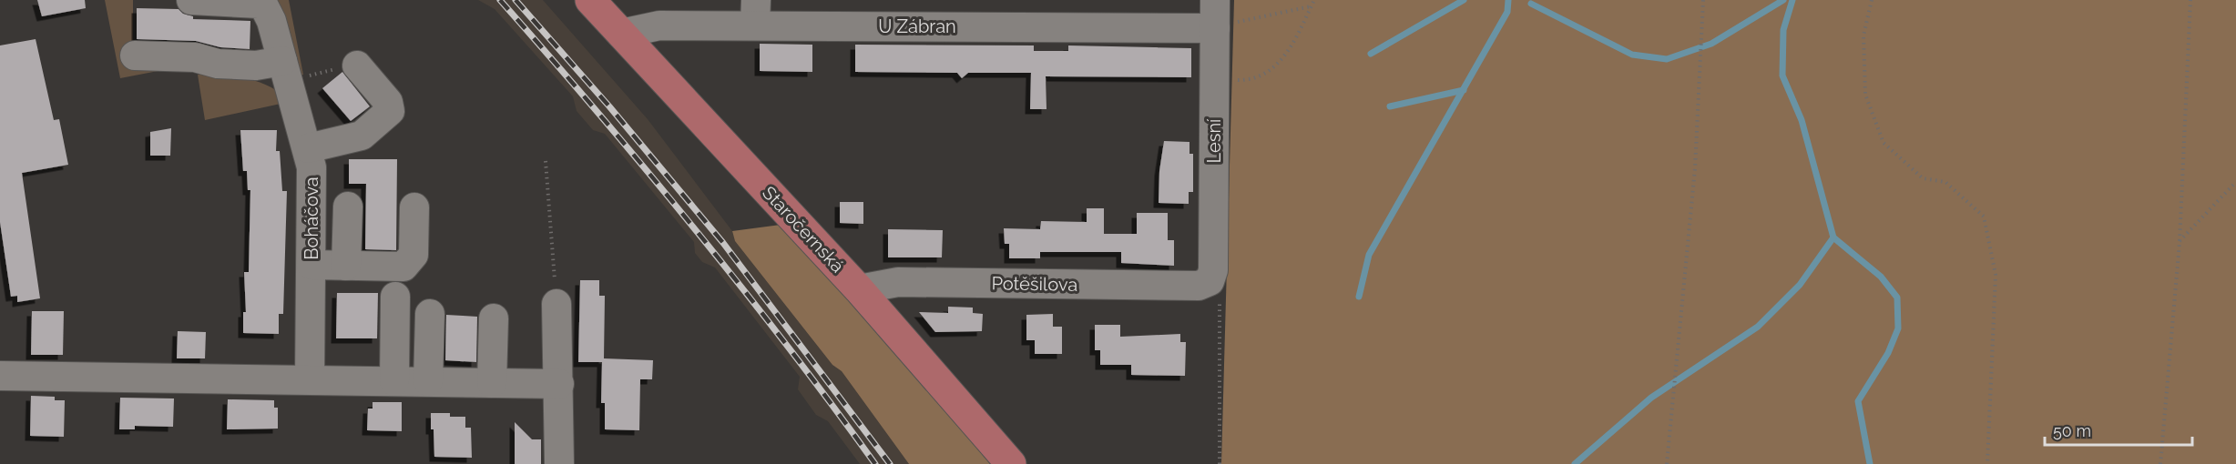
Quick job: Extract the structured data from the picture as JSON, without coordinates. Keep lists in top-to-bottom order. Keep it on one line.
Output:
{"streets":{"main road":["Staročernská"],"street":["U Zábran","Lesní","Boháčova","Potěšilova"]},"crossings":[["U Zábran","Lesní"],["U Zábran","Staročernská"],["Lesní","Potěšilova"],["Staročernská","Potěšilova"]],"scale_bar":"50 m"}
